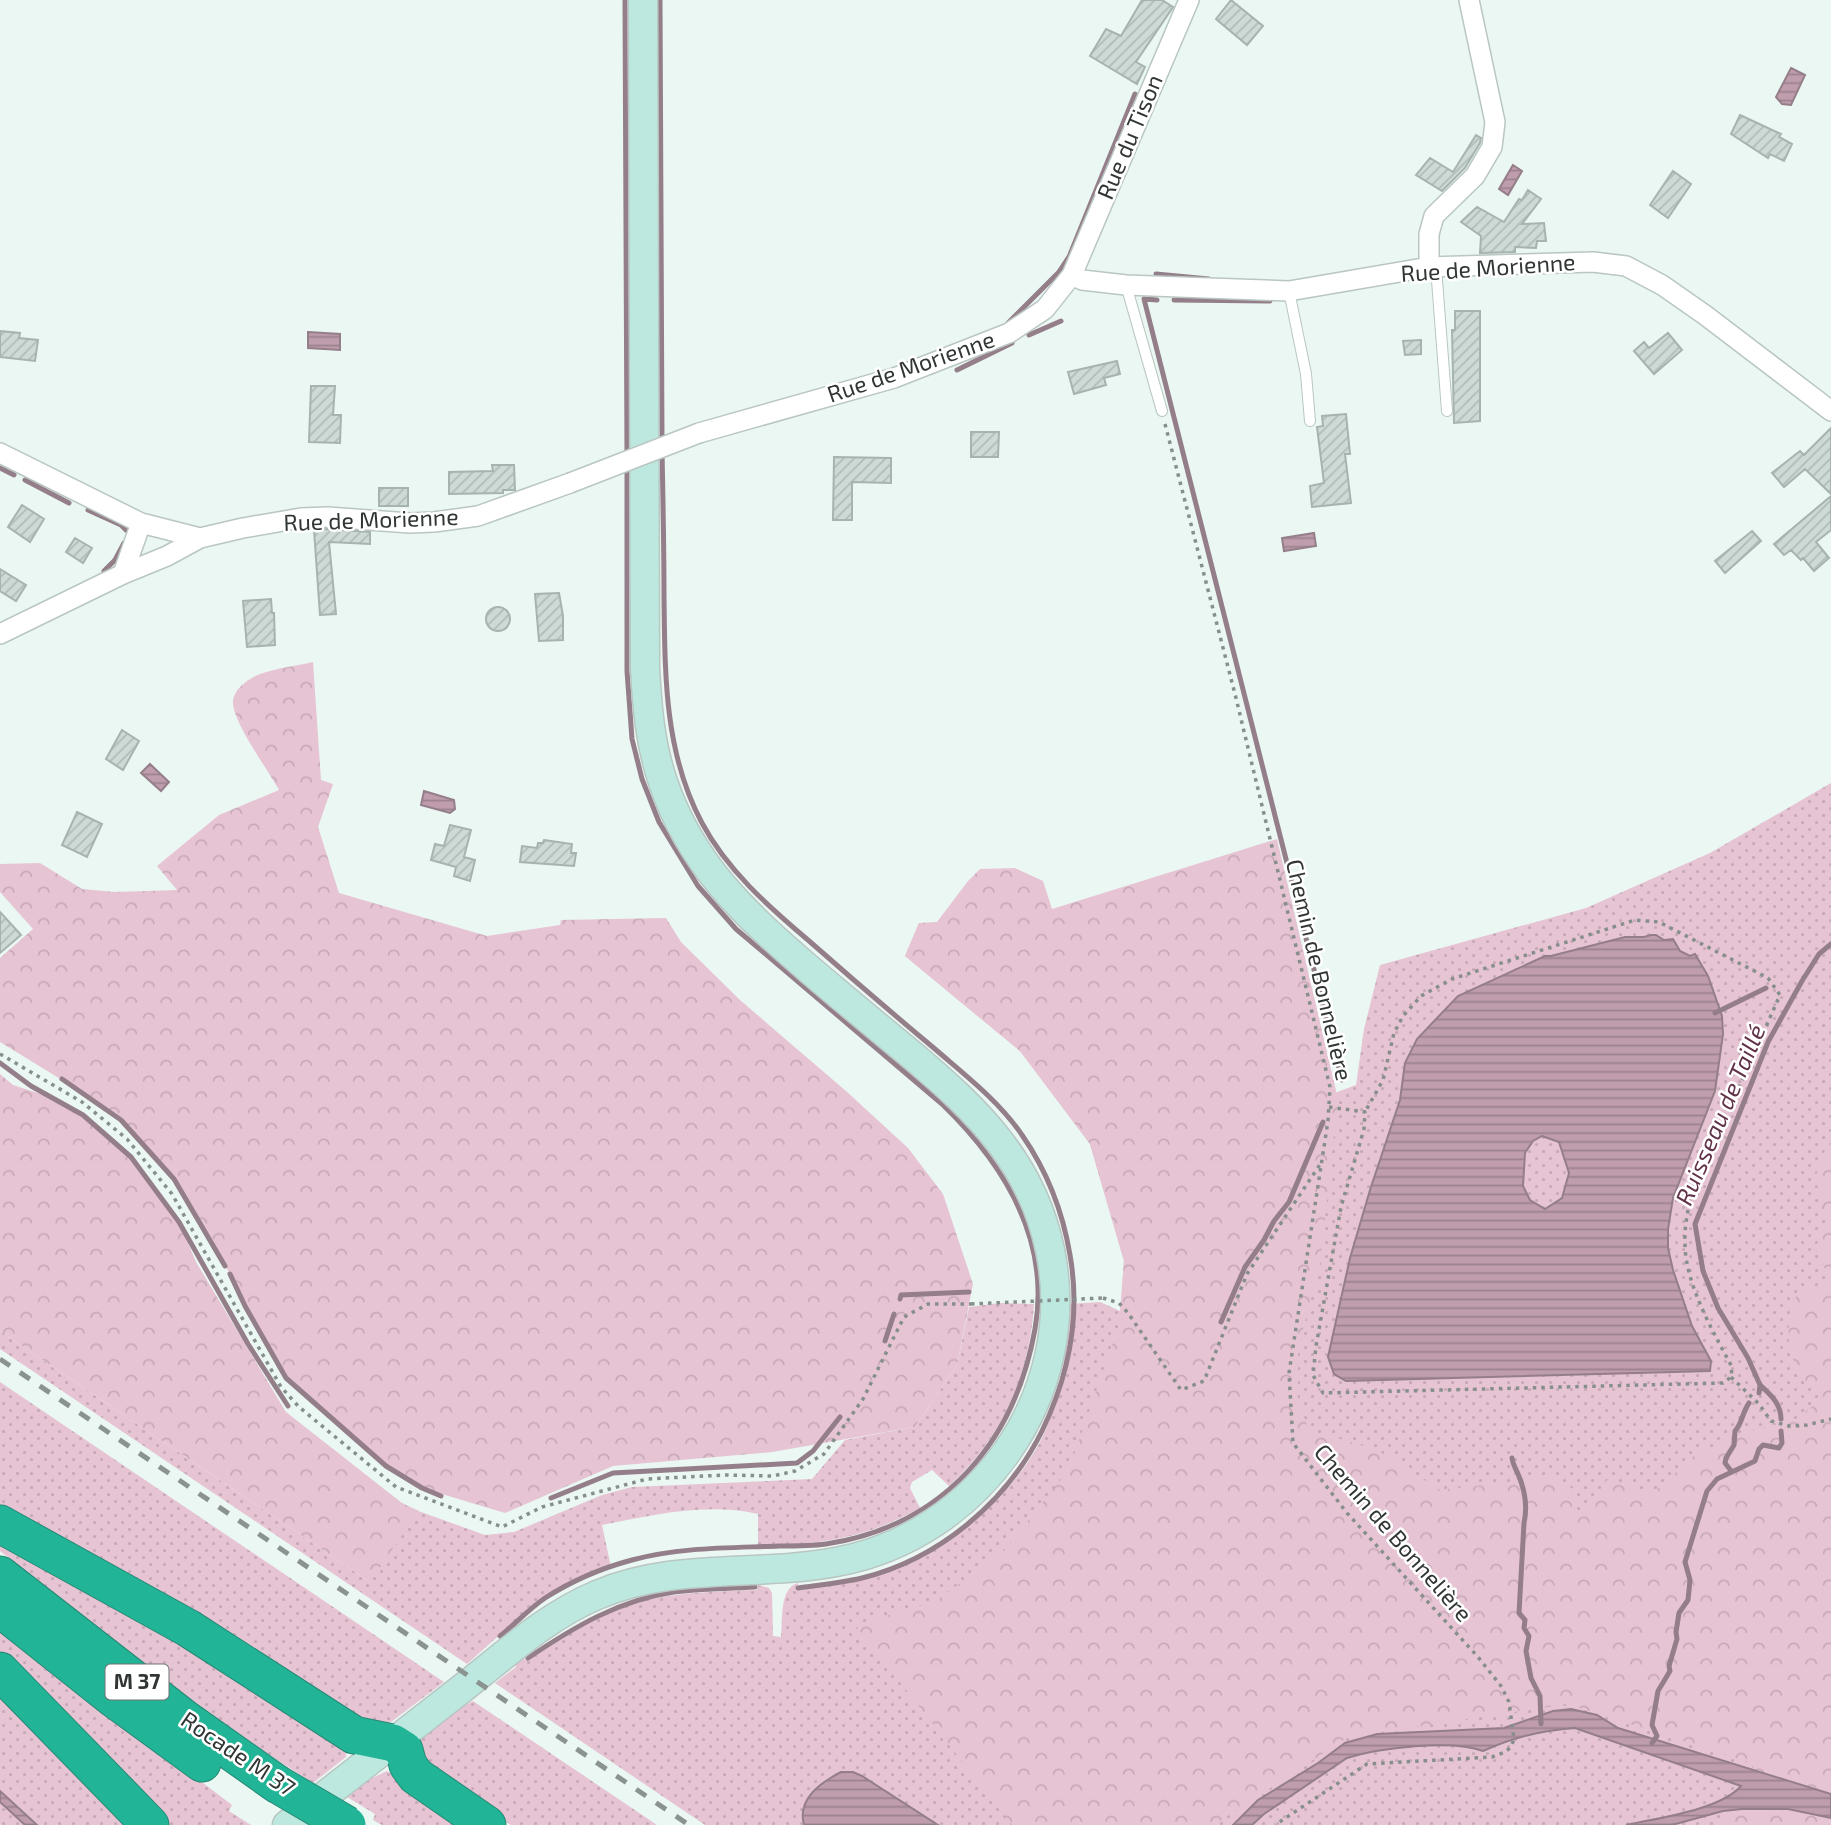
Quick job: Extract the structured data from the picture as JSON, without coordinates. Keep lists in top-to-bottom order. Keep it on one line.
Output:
{"streets":{"highway":["M 37","Rocade M 37"],"street":["Rue du Tison","Rue de Morienne"],"path":["Chemin de Bonnelière"]},"crossings":[["Rue du Tison","Rue de Morienne"]],"water":["Ruisseau de Taillé"]}
